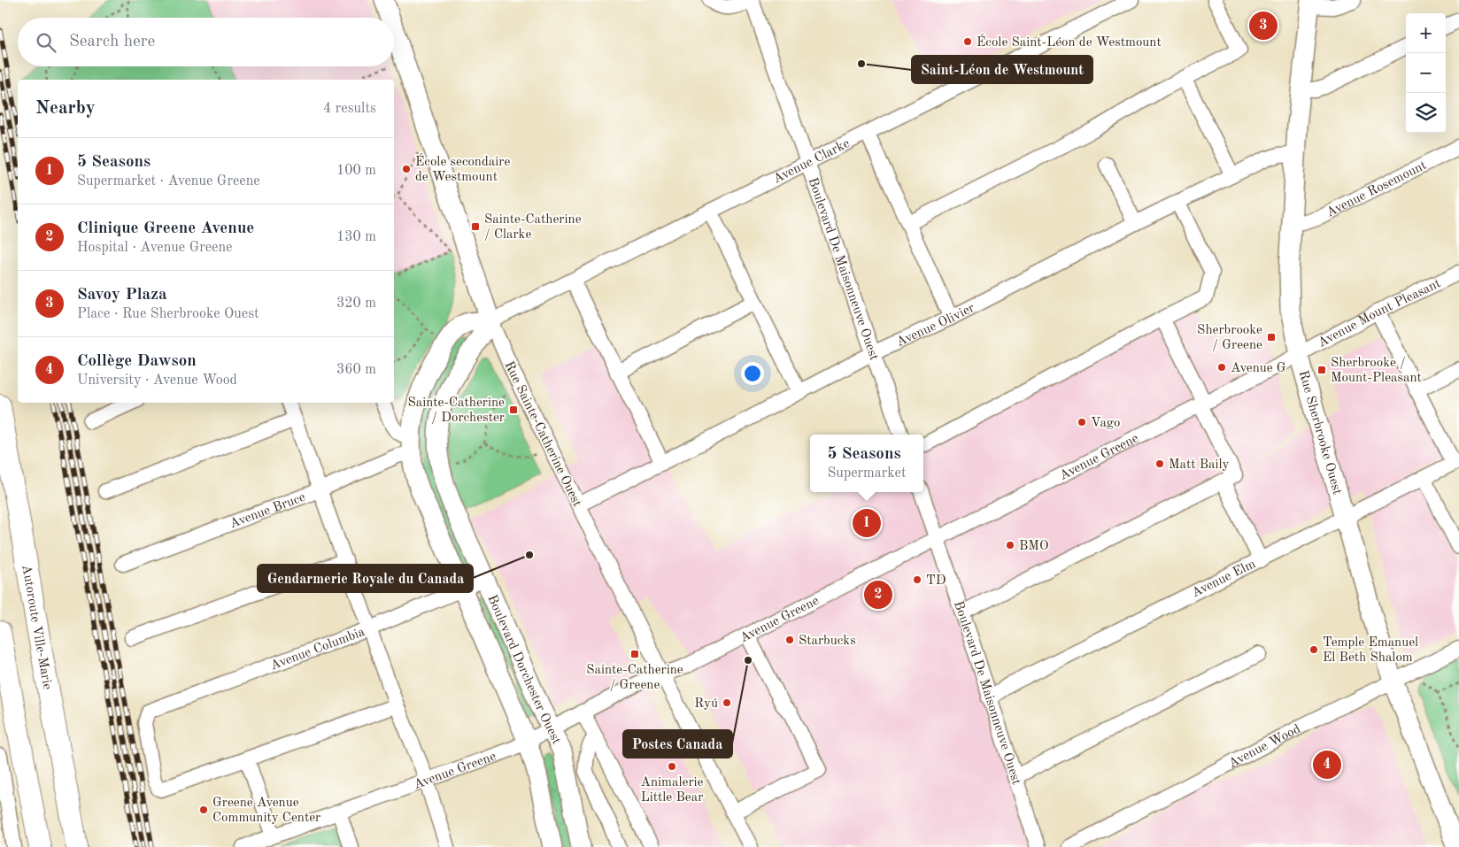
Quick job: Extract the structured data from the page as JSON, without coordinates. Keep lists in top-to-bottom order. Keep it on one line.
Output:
{"streets":{"highway":["Autoroute Ville-Marie"],"main road":["Rue Sherbrooke Ouest","Rue Sainte-Catherine Ouest","Boulevard Dorchester Ouest"],"street":["Avenue Clarke","Avenue Rosemount","Boulevard De Maisonneuve Ouest","Avenue Mount Pleasant","Avenue Olivier","Avenue Greene","Avenue Bruce","Avenue Elm","Avenue Columbia","Avenue Wood"]},"crossings":[["Avenue Clarke","Boulevard De Maisonneuve Ouest"],["Avenue Clarke","Rue Sainte-Catherine Ouest"],["Avenue Clarke","Boulevard Dorchester Ouest"],["Avenue Rosemount","Rue Sherbrooke Ouest"],["Boulevard De Maisonneuve Ouest","Avenue Olivier"],["Boulevard De Maisonneuve Ouest","Avenue Greene"],["Boulevard De Maisonneuve Ouest","Avenue Elm"],["Avenue Mount Pleasant","Rue Sherbrooke Ouest"],["Avenue Mount Pleasant","Avenue Greene"],["Avenue Olivier","Rue Sherbrooke Ouest"],["Avenue Olivier","Rue Sainte-Catherine Ouest"],["Rue Sherbrooke Ouest","Avenue Greene"],["Rue Sherbrooke Ouest","Avenue Elm"],["Rue Sherbrooke Ouest","Avenue Wood"],["Rue Sainte-Catherine Ouest","Avenue Greene"],["Rue Sainte-Catherine Ouest","Boulevard Dorchester Ouest"],["Avenue Greene","Boulevard Dorchester Ouest"],["Avenue Bruce","Boulevard Dorchester Ouest"],["Avenue Columbia","Boulevard Dorchester Ouest"]],"places":{"other":["École Saint-Léon de Westmount","Saint-Léon de Westmount","École secondaire de Westmount","Avenue G","Vago","Matt Baily","BMO","Gendarmerie Royale du Canada","TD","Starbucks","Temple Emanuel El Beth Shalom","Postes Canada","Ryú","Animalerie Little Bear","Greene Avenue Community Center"],"transit":["Sainte-Catherine / Clarke","Sherbrooke / Greene","Sherbrooke / Mount-Pleasant","Sainte-Catherine / Dorchester","Sainte-Catherine / Greene"]},"page":{"pins":["3","1","2","4"],"map_buttons":["+","−"],"search":"Search here","heading":["Nearby","4 results"],"list":[{"mark":"1","name":"5 Seasons","note":"Supermarket · Avenue Greene","value":"100 m"},{"mark":"2","name":"Clinique Greene Avenue","note":"Hospital · Avenue Greene","value":"130 m"},{"mark":"3","name":"Savoy Plaza","note":"Place · Rue Sherbrooke Ouest","value":"320 m"},{"mark":"4","name":"Collège Dawson","note":"University · Avenue Wood","value":"360 m"}],"popup":["5 Seasons","Supermarket"]}}
